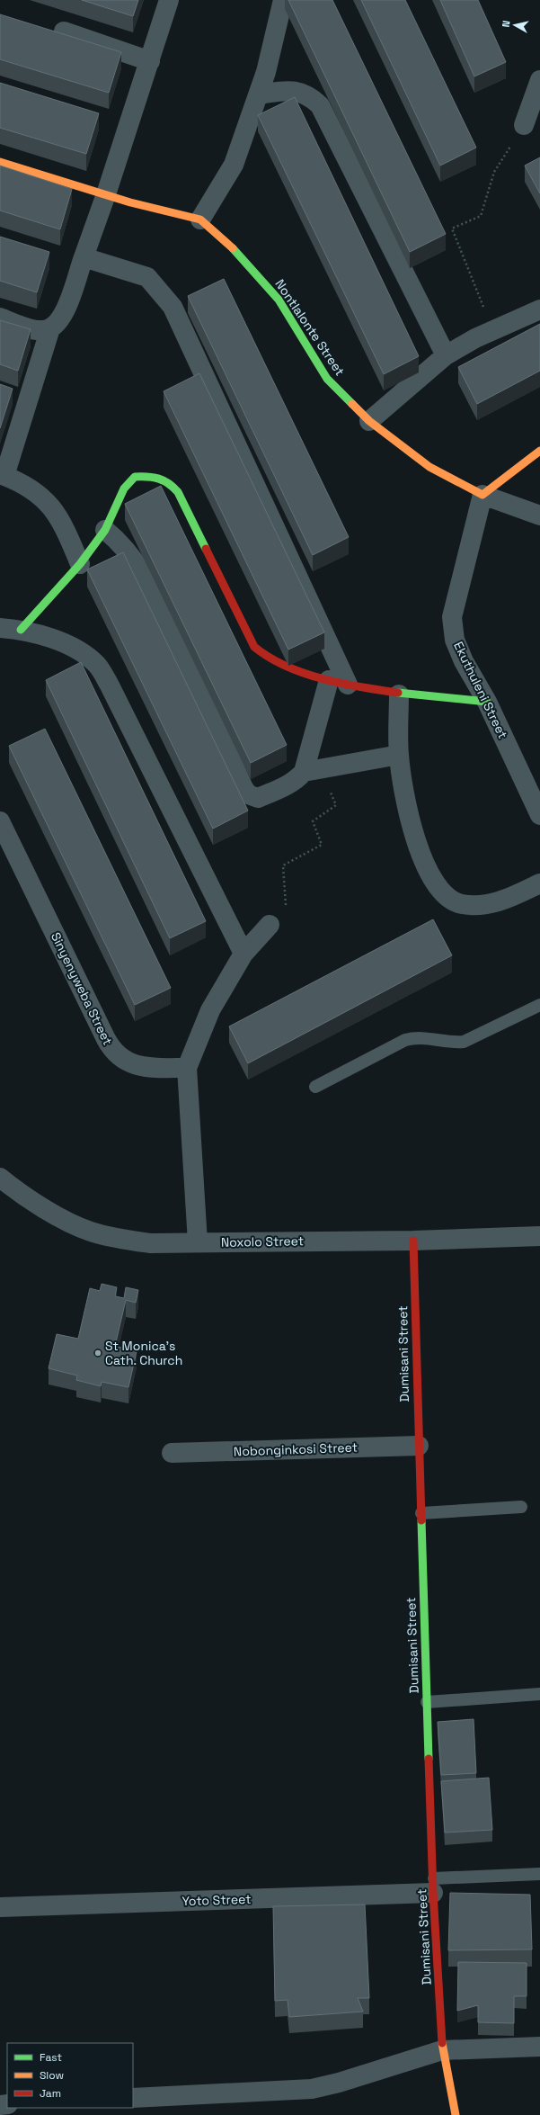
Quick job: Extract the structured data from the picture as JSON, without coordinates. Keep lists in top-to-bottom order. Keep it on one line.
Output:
{"streets":{"street":["Nontlalonte Street","Ekuthuleni Street","Sinyenyweba Street","Noxolo Street","Dumisani Street","Nobonginkosi Street","Yoto Street"]},"crossings":[["Nontlalonte Street","Ekuthuleni Street"],["Noxolo Street","Dumisani Street"],["Dumisani Street","Nobonginkosi Street"],["Dumisani Street","Yoto Street"]],"places":["St Monica's Cath. Church"],"legend":["Fast","Slow","Jam"],"north":"left"}
